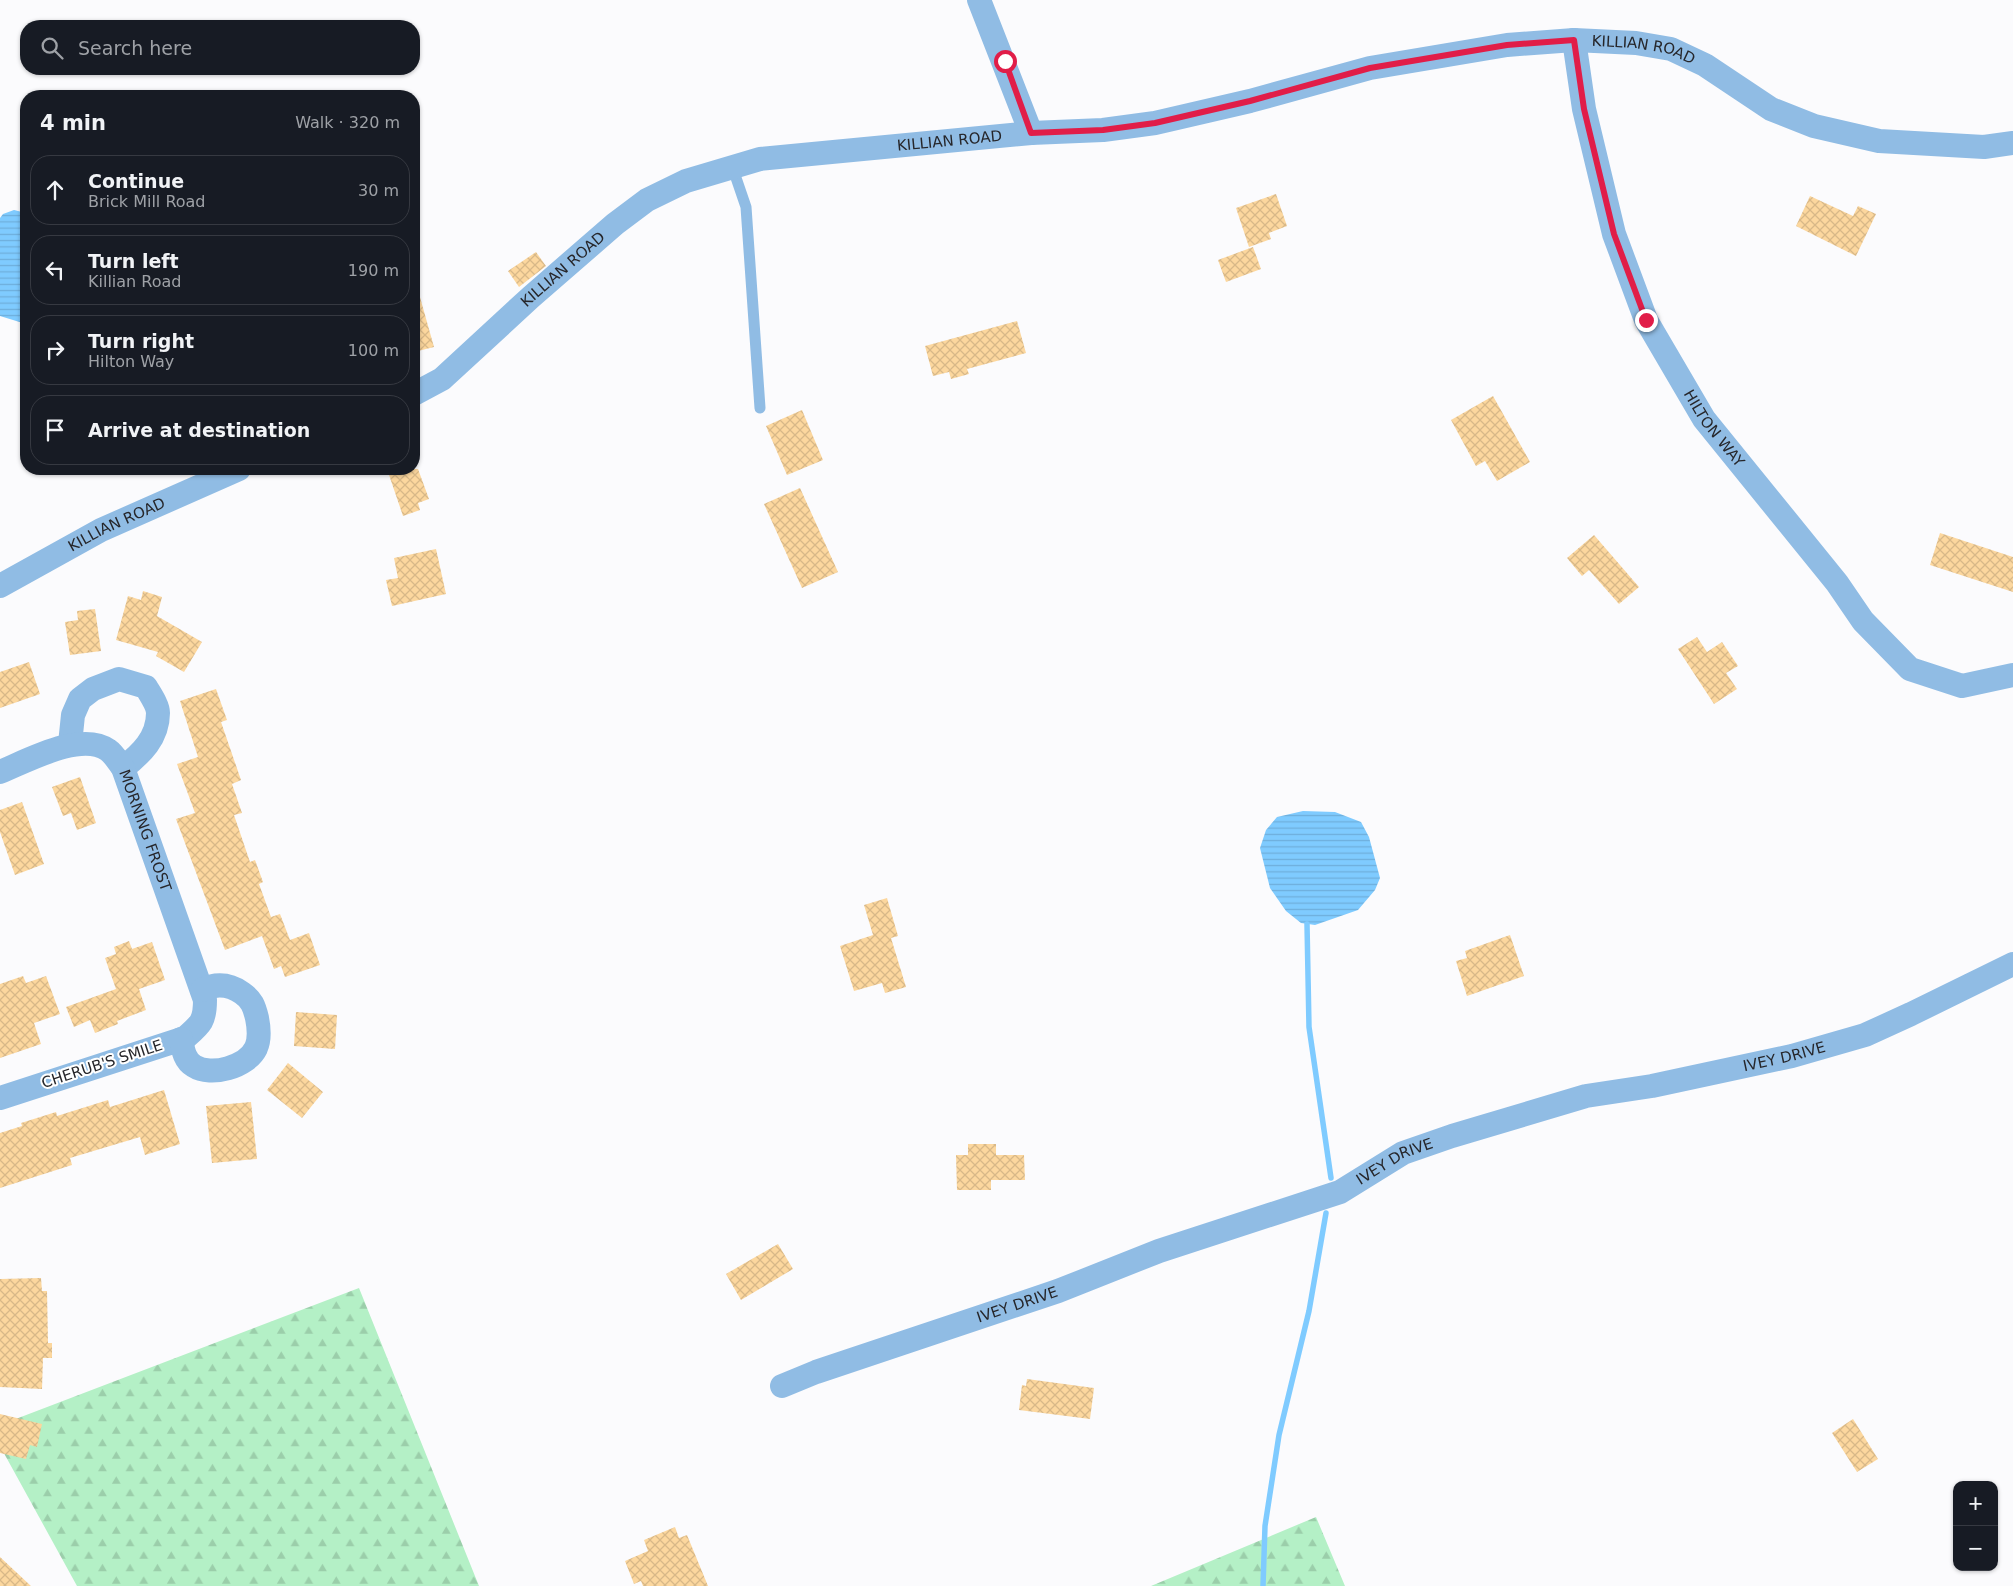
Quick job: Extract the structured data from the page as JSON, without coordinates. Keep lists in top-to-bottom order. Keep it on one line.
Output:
{"streets":{"street":["KILLIAN ROAD","HILTON WAY","MORNING FROST","IVEY DRIVE","CHERUB'S SMILE"]},"crossings":[["KILLIAN ROAD","HILTON WAY"],["MORNING FROST","CHERUB'S SMILE"]],"page":{"search":"Search here","heading":["4 min","Walk · 320 m"],"list":[["Continue","Brick Mill Road","30 m"],["Turn left","Killian Road","190 m"],["Turn right","Hilton Way","100 m"],"Arrive at destination"],"map_buttons":["+","−"]}}
